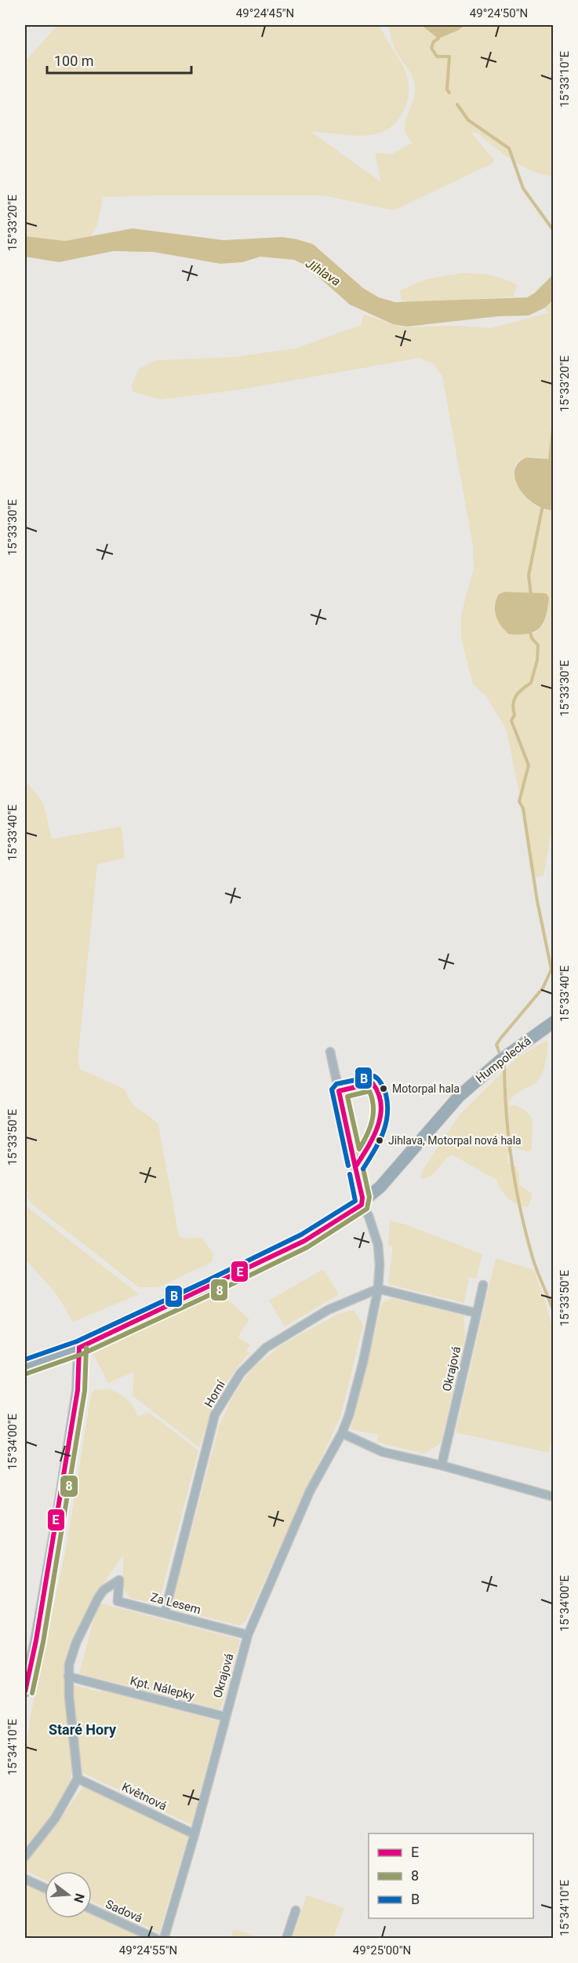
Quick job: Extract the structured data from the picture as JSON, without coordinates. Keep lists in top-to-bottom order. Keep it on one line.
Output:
{"streets":{"main road":["Humpolecká"],"street":["Okrajová","Horní","Za Lesem","Kpt. Nálepky","Květnová","Sadová"]},"crossings":[["Humpolecká","Okrajová"],["Okrajová","Horní"],["Okrajová","Za Lesem"],["Okrajová","Kpt. Nálepky"],["Okrajová","Květnová"],["Horní","Za Lesem"],["Za Lesem","Kpt. Nálepky"]],"districts":["Staré Hory"],"water":["Jihlava"],"places":["Motorpal hala","Jihlava, Motorpal nová hala"],"lines":["transit line B","transit line E","transit line 8"],"legend":["E","8","B"],"scale_bar":"100 m","north":"right","coordinates":["49°24'45\"N","49°24'50\"N","15°33'10\"E","15°33'20\"E","15°33'30\"E","15°33'40\"E","15°33'50\"E","15°34'00\"E","15°34'10\"E","49°24'55\"N","49°25'00\"N"]}
